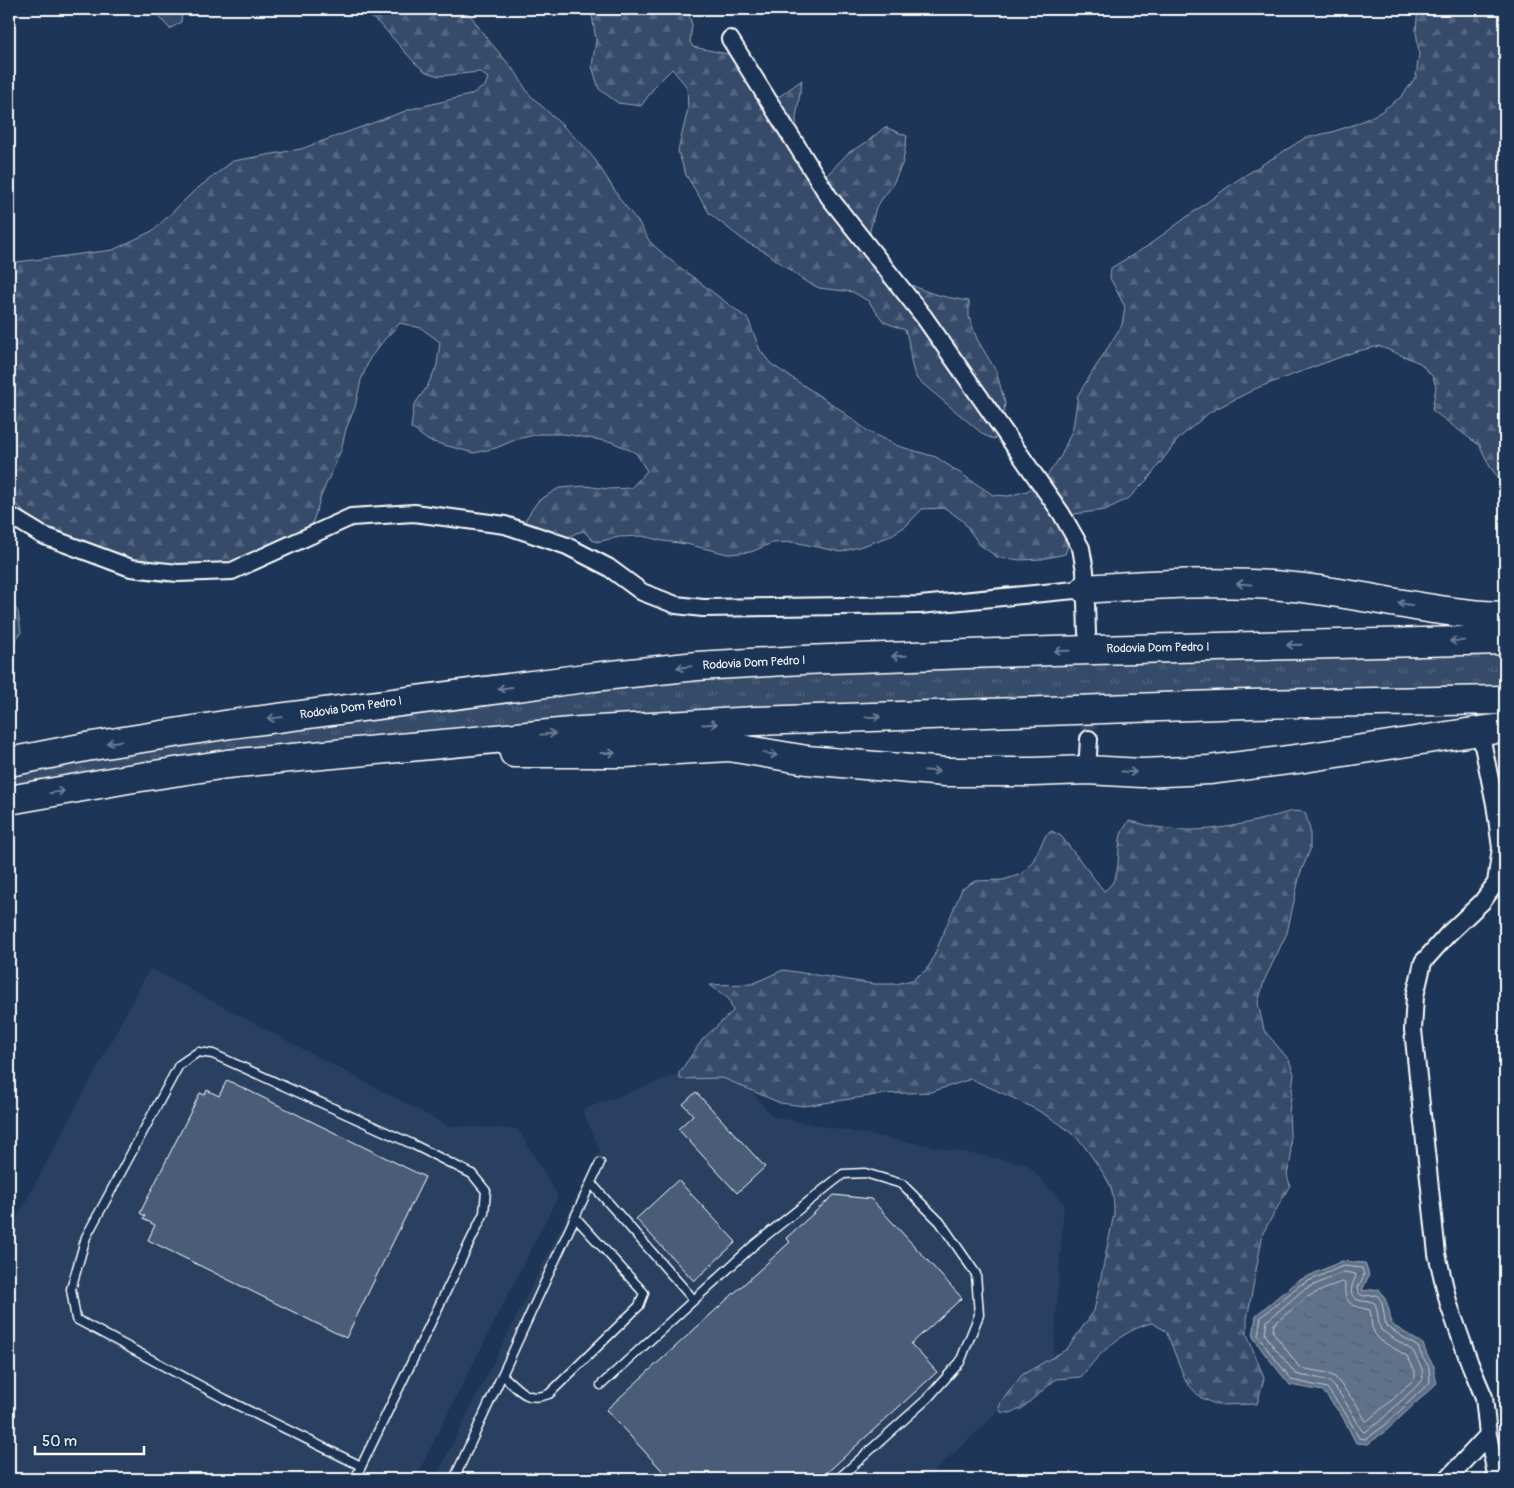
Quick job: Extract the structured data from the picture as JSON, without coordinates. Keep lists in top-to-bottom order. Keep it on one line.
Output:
{"streets":{"highway":["Rodovia Dom Pedro I"]},"scale_bar":"50 m"}
